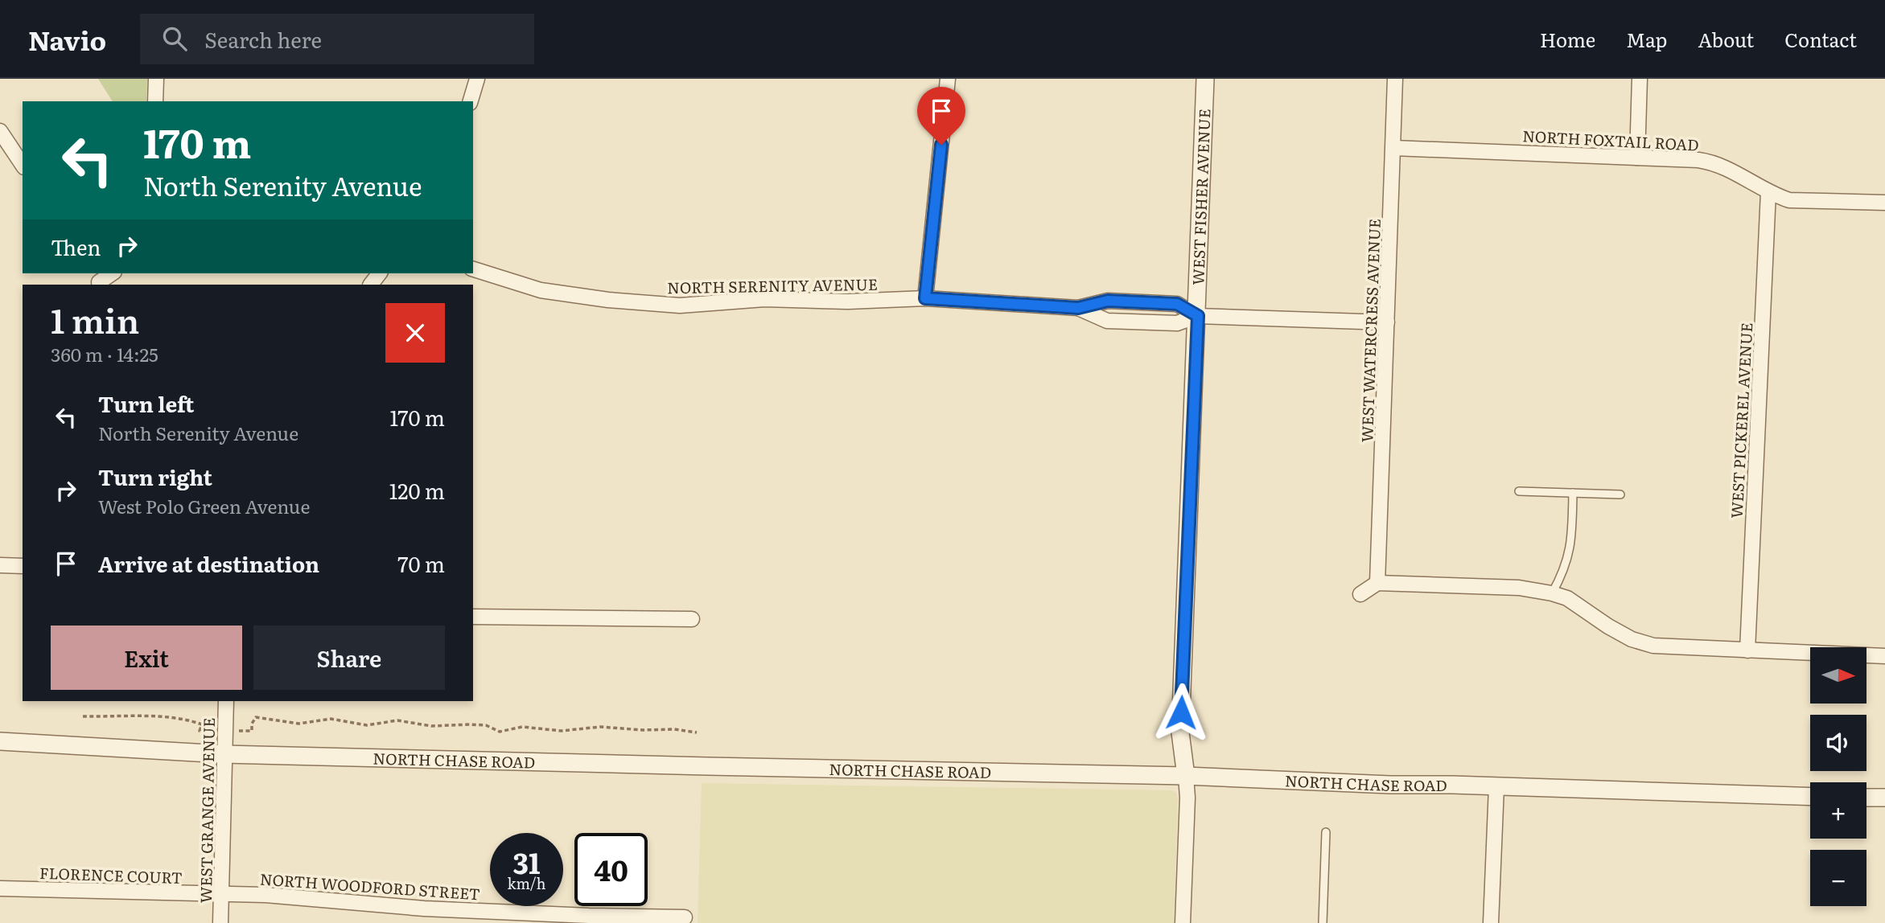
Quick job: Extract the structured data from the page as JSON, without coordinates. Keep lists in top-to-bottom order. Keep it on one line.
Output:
{"streets":{"street":["NORTH FOXTAIL ROAD","WEST FISHER AVENUE","NORTH SERENITY AVENUE","WEST WATERCRESS AVENUE","WEST PICKEREL AVENUE","NORTH CHASE ROAD","WEST GRANGE AVENUE","FLORENCE COURT","NORTH WOODFORD STREET"]},"crossings":[["NORTH FOXTAIL ROAD","WEST WATERCRESS AVENUE"],["NORTH FOXTAIL ROAD","WEST PICKEREL AVENUE"],["WEST FISHER AVENUE","NORTH SERENITY AVENUE"],["WEST FISHER AVENUE","NORTH CHASE ROAD"],["NORTH SERENITY AVENUE","WEST WATERCRESS AVENUE"],["NORTH CHASE ROAD","WEST GRANGE AVENUE"],["WEST GRANGE AVENUE","FLORENCE COURT"],["WEST GRANGE AVENUE","NORTH WOODFORD STREET"],["FLORENCE COURT","NORTH WOODFORD STREET"]],"north":"right","page":{"header":"Navio","search":"Search here","nav":["Home","Map","About","Contact"],"turn":["170 m","North Serenity Avenue"],"then":"Then","heading":["1 min","360 m · 14:25"],"list":[{"name":"Turn left","note":"North Serenity Avenue","value":"170 m"},{"name":"Turn right","note":"West Polo Green Avenue","value":"120 m"},{"name":"Arrive at destination","value":"70 m"}],"buttons":["Exit","Share"],"map_buttons":["+","−"],"speed":"31 km/h","limit":"40"}}
